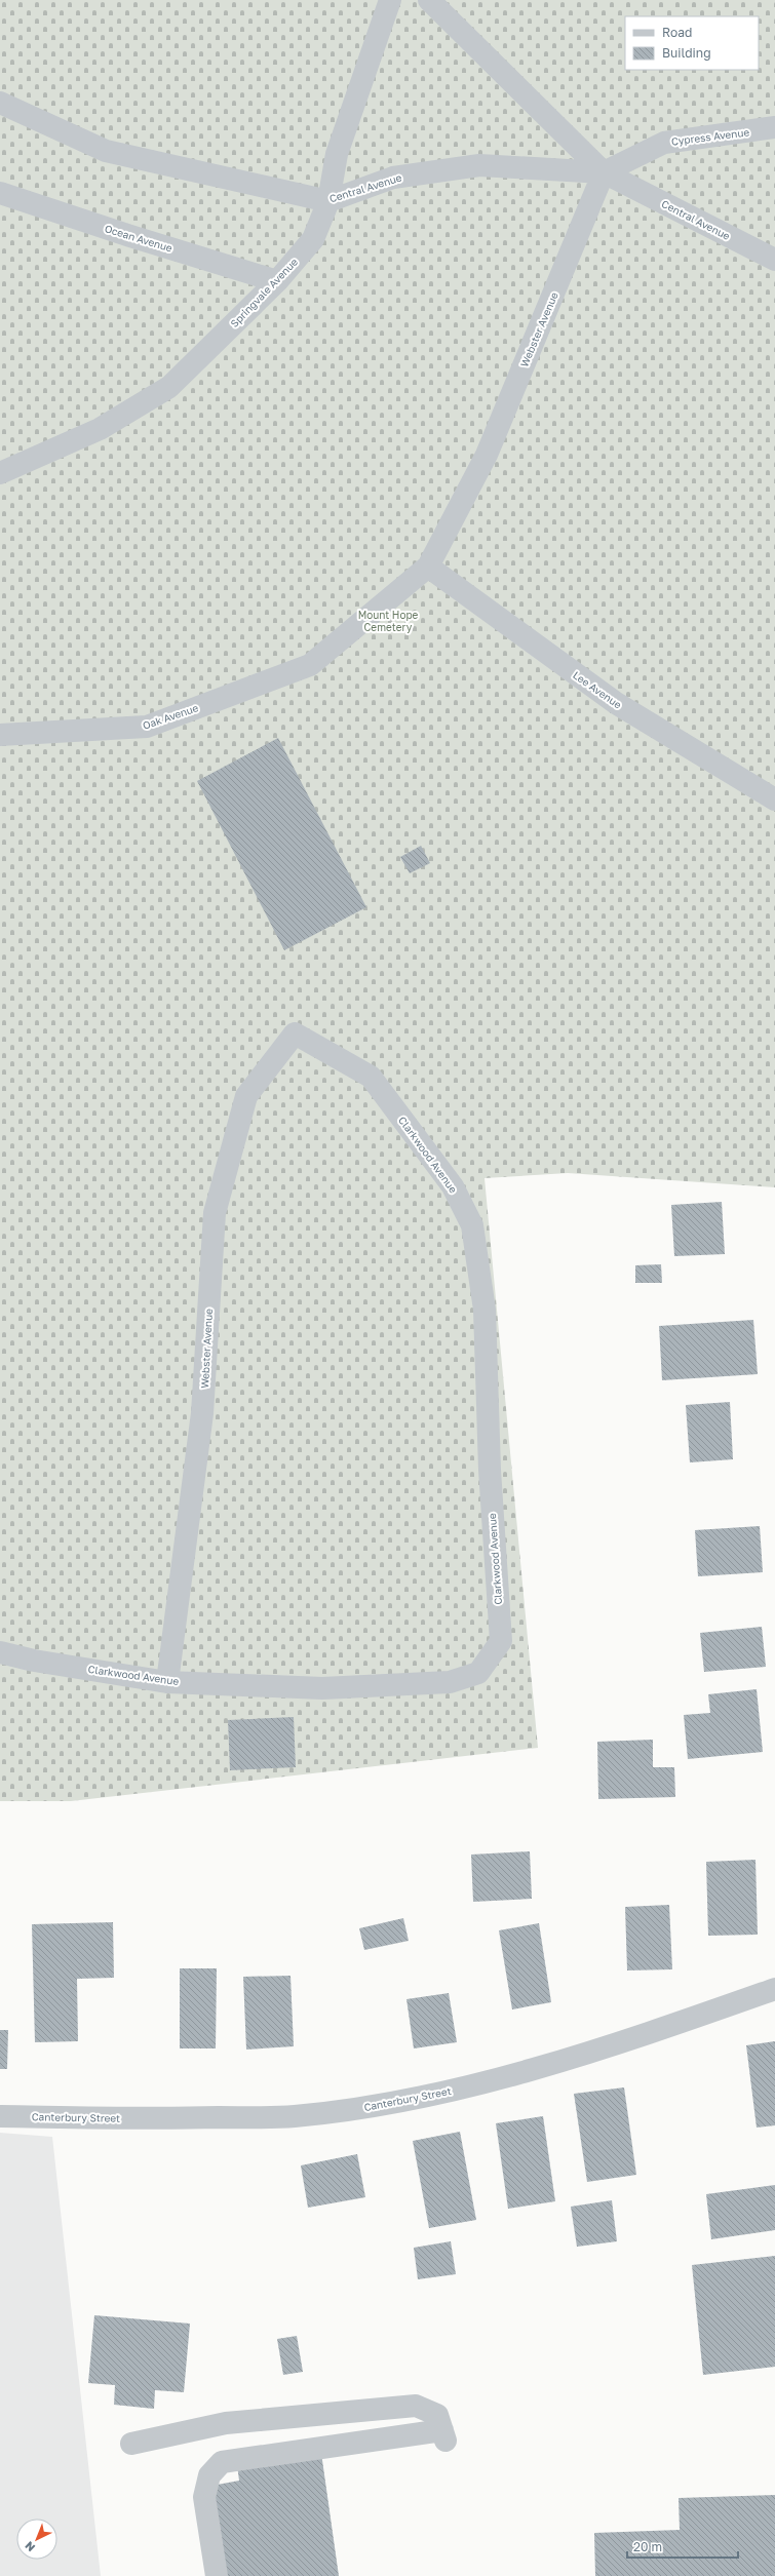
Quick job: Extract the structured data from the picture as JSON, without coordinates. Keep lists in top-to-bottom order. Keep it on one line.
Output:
{"streets":{"street":["Cypress Avenue","Central Avenue","Ocean Avenue","Springvale Avenue","Webster Avenue","Lee Avenue","Oak Avenue","Clarkwood Avenue","Canterbury Street"]},"crossings":[["Cypress Avenue","Central Avenue"],["Cypress Avenue","Webster Avenue"],["Central Avenue","Springvale Avenue"],["Central Avenue","Webster Avenue"],["Ocean Avenue","Springvale Avenue"],["Webster Avenue","Lee Avenue"],["Webster Avenue","Oak Avenue"],["Webster Avenue","Clarkwood Avenue"]],"parks":["Mount Hope Cemetery"],"legend":["Road","Building"],"scale_bar":"20 m","north":"bottom left"}
